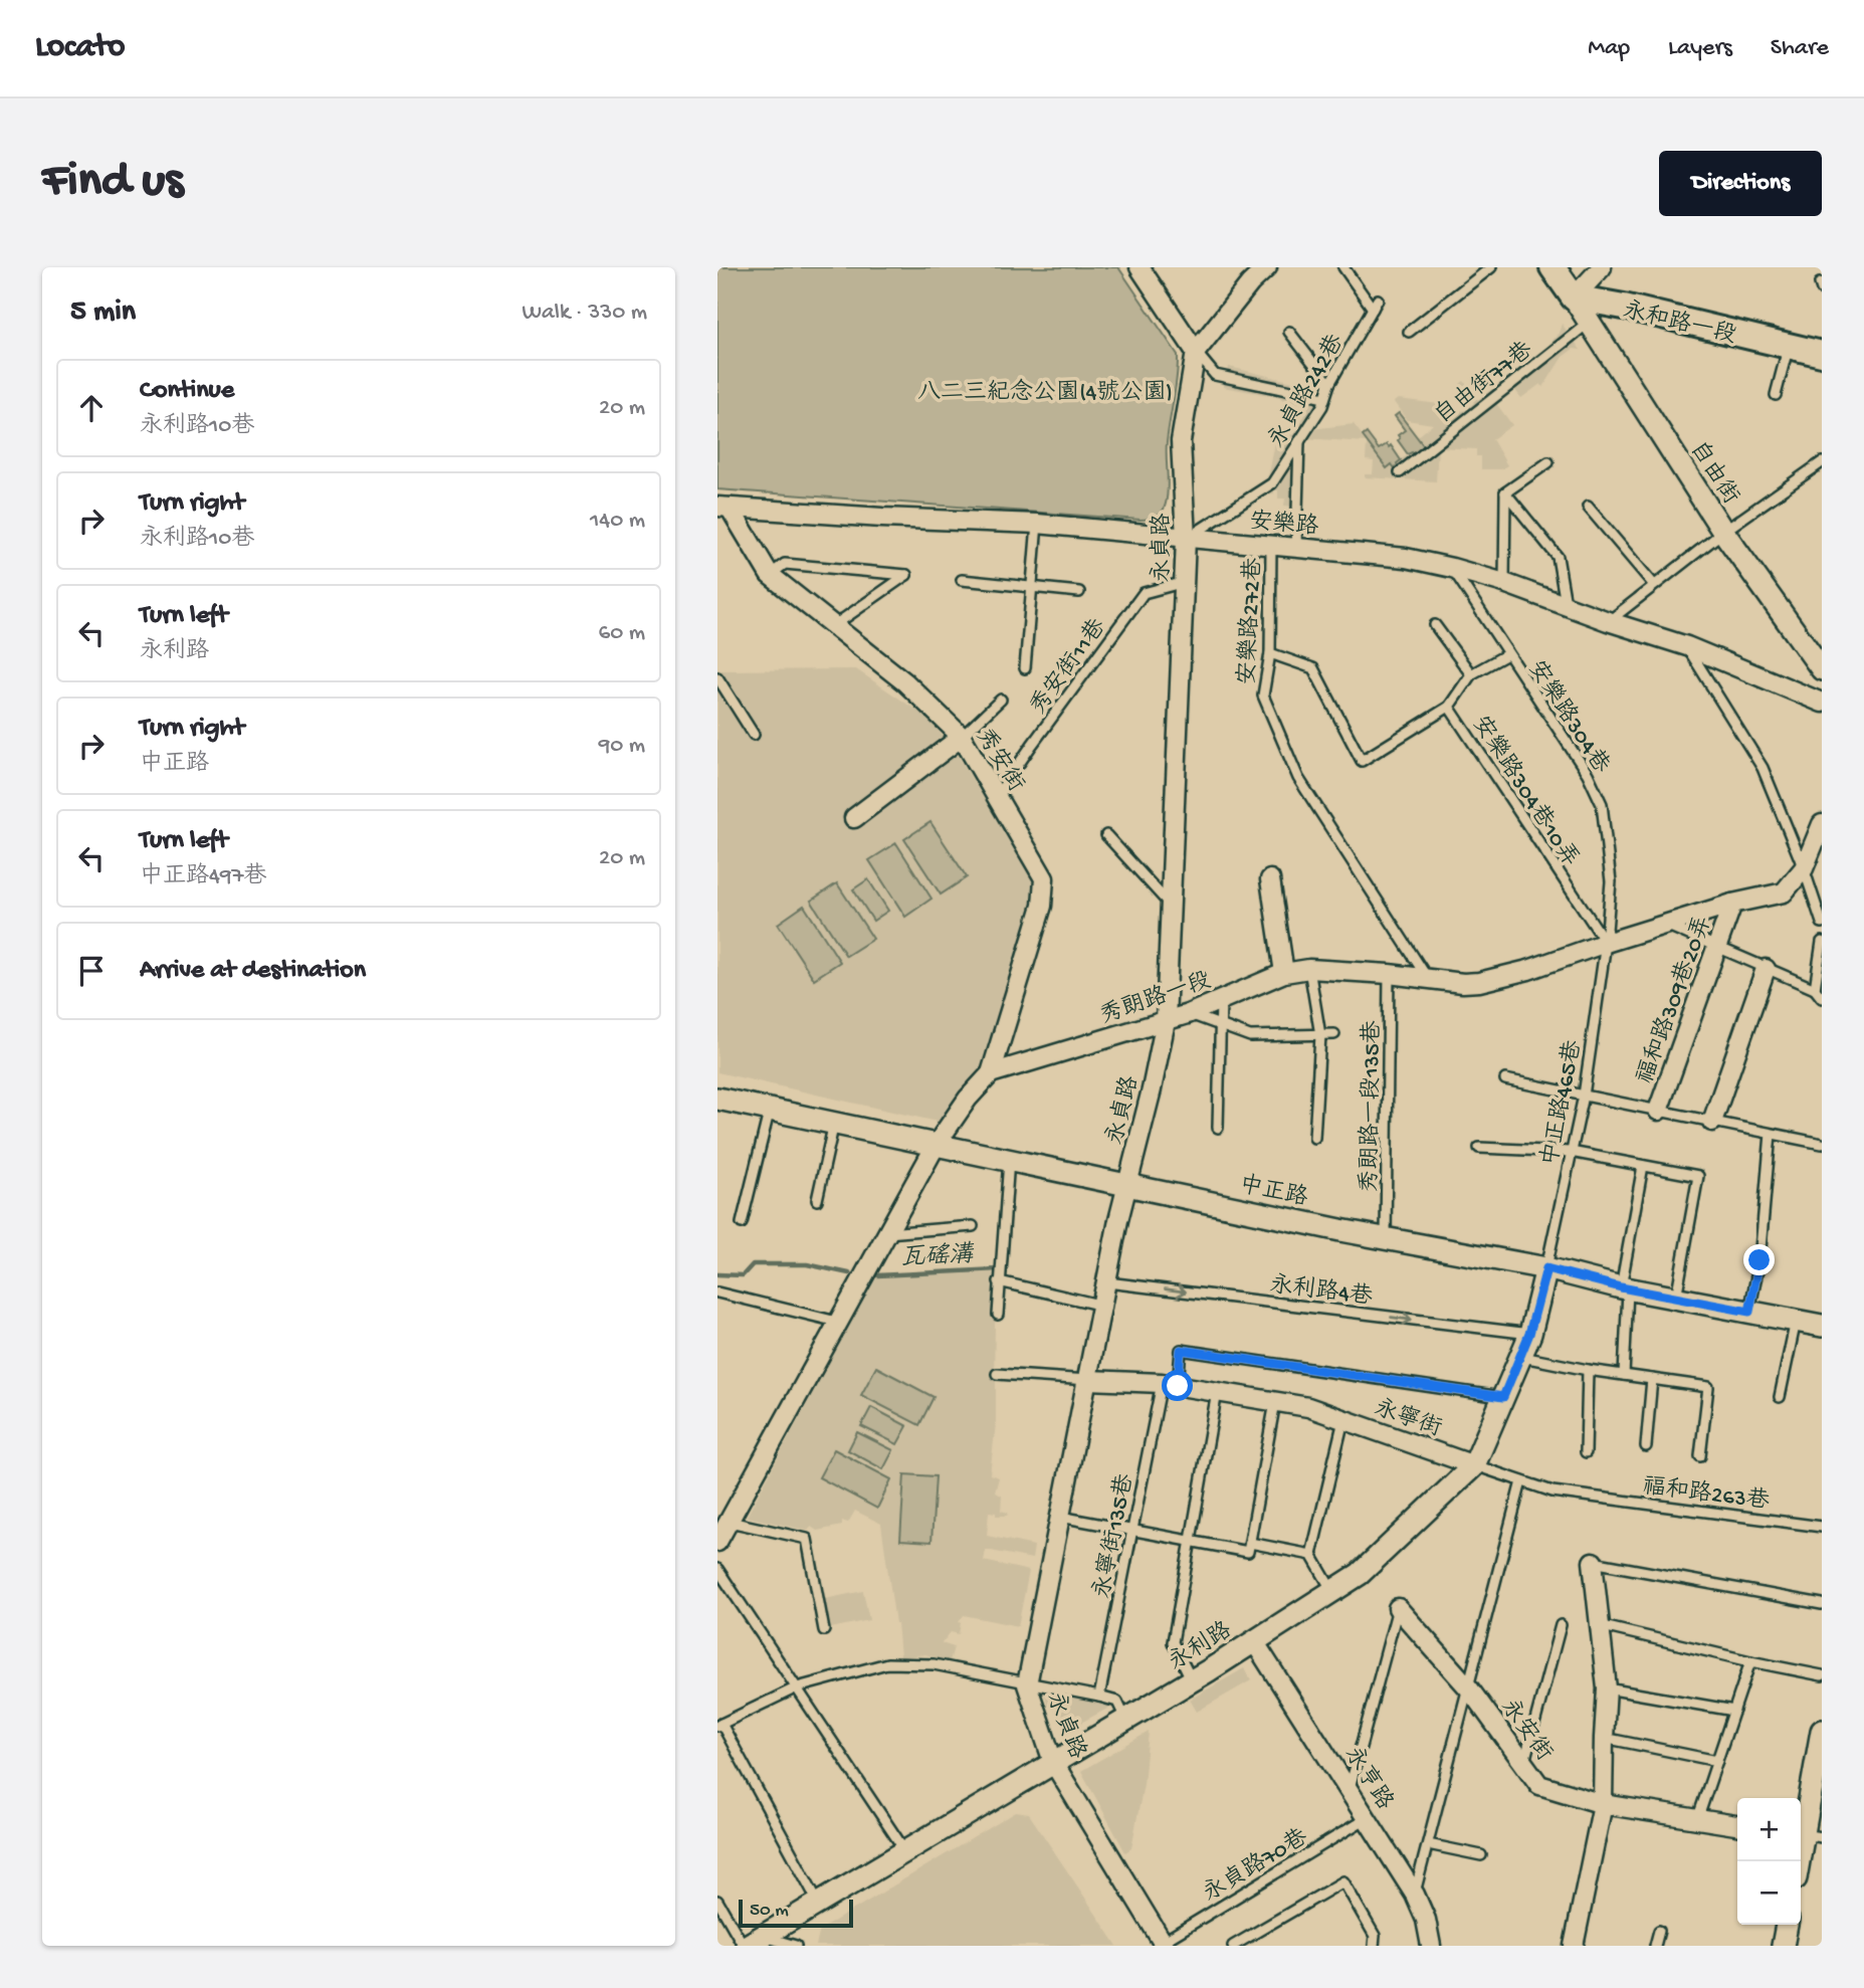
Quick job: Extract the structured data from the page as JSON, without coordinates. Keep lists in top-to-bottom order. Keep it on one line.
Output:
{"streets":{"main road":["永和路一段"],"street":["自由街","安樂路","永貞路","秀安街","秀朗路一段","福和路309巷20弄","中正路","永寧街","永利路","永安街","永亨路"],"lane":["自由街77巷","永貞路242巷","安樂路272巷","秀安街11巷","安樂路304巷","安樂路304巷10弄","中正路465巷","秀朗路一段135巷","永利路4巷","福和路263巷","永寧街135巷","永貞路70巷"]},"crossings":[["永和路一段","自由街"],["自由街77巷","自由街"],["永貞路242巷","安樂路"],["永貞路242巷","永貞路"],["安樂路","永貞路"],["安樂路","安樂路272巷"],["安樂路","安樂路304巷"],["安樂路","秀安街"],["永貞路","秀安街11巷"],["永貞路","秀朗路一段"],["永貞路","中正路"],["永貞路","永利路4巷"],["永貞路","永寧街"],["永貞路","永利路"],["永貞路","永貞路70巷"],["安樂路272巷","秀朗路一段"],["秀安街11巷","秀安街"],["安樂路304巷","安樂路304巷10弄"],["安樂路304巷","秀朗路一段"],["安樂路304巷","中正路465巷"],["秀安街","秀朗路一段"],["安樂路304巷10弄","秀朗路一段"],["安樂路304巷10弄","中正路465巷"],["秀朗路一段","福和路309巷20弄"],["秀朗路一段","中正路465巷"],["秀朗路一段","秀朗路一段135巷"],["中正路465巷","中正路"],["中正路465巷","永利路"],["秀朗路一段135巷","中正路"],["中正路","永利路"],["永利路4巷","永利路"],["永寧街","福和路263巷"],["永寧街","永寧街135巷"],["永寧街","永利路"],["永寧街135巷","永利路"],["永利路","永亨路"],["永亨路","永貞路70巷"]],"one_way":["永利路4巷"],"water":["瓦磘溝"],"parks":["八二三紀念公園(4號公園)"],"scale_bar":"50 m","page":{"header":"Locato","nav":["Map","Layers","Share"],"buttons":"Directions","title":"Find us","heading":["5 min","Walk · 330 m"],"list":[["Continue","永利路10巷","20 m"],["Turn right","永利路10巷","140 m"],["Turn left","永利路","60 m"],["Turn right","中正路","90 m"],["Turn left","中正路497巷","20 m"],"Arrive at destination"],"map_buttons":["+","−"],"scale":"50 m"}}
